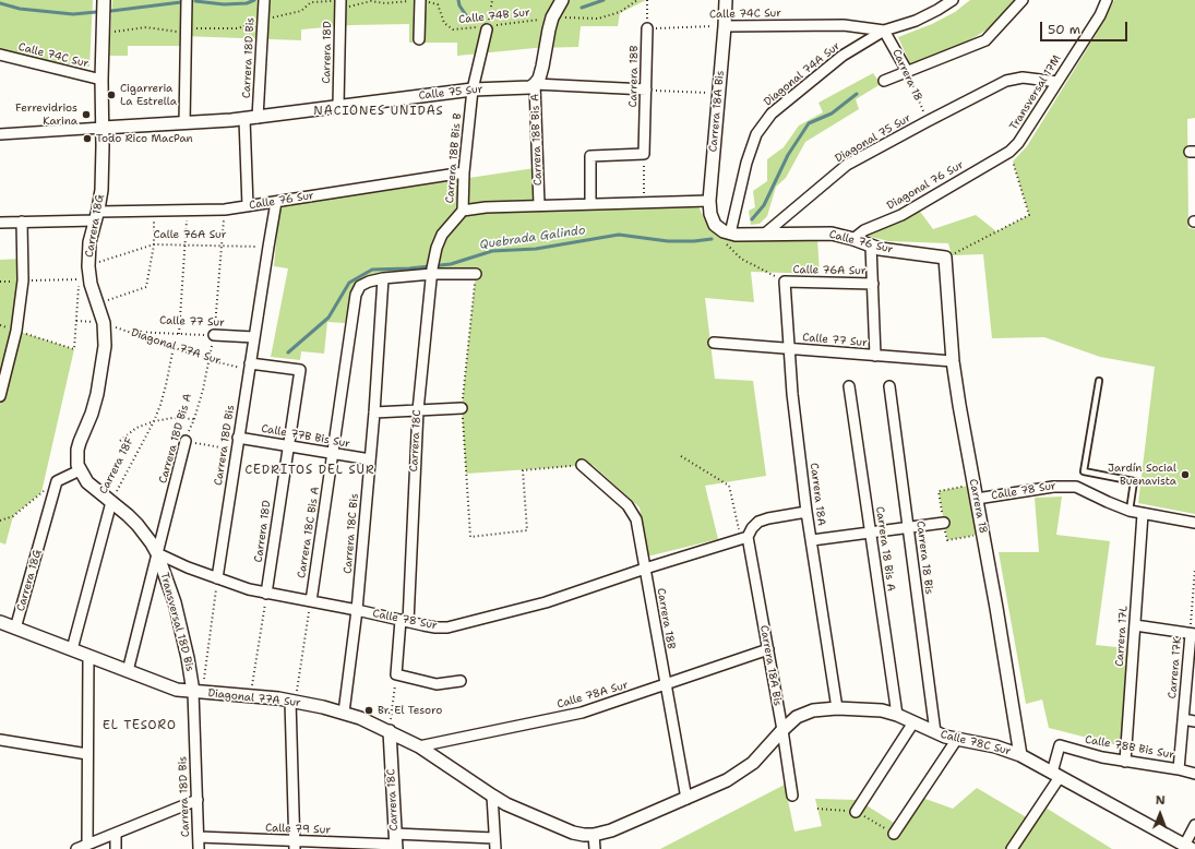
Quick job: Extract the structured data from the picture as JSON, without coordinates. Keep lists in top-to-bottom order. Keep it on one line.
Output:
{"streets":{"street":["Calle 74C Sur","Carrera 18D","Carrera 18D Bis","Diagonal 74A Sur","Carrera 18","Carrera 18B","Calle 75 Sur","Transversal 17M","Carrera 18A Bis","Diagonal 75 Sur","Carrera 18B Bis A","Carrera 18B Bis B","Diagonal 76 Sur","Calle 76 Sur","Carrera 18G","Calle 76A Sur","Calle 77 Sur","Diagonal 77A Sur","Calle 77B Bis Sur","Carrera 18D Bis A","Carrera 18C","Carrera 18F","Calle 78 Sur","Carrera 18A","Carrera 18C Bis A","Carrera 18C Bis","Carrera 18 Bis A","Carrera 18 Bis","Transversal 18D Bis","Carrera 17L","Carrera 17K","Calle 78A Sur","Calle 78C Sur","Calle 78B Bis Sur","Calle 79 Sur"],"path":["Calle 74B Sur"]},"crossings":[["Calle 74C Sur","Diagonal 74A Sur"],["Calle 74C Sur","Carrera 18"],["Calle 74C Sur","Carrera 18B"],["Calle 74C Sur","Carrera 18A Bis"],["Calle 74C Sur","Carrera 18G"],["Calle 74B Sur","Carrera 18D"],["Calle 74B Sur","Carrera 18D Bis"],["Calle 74B Sur","Carrera 18B Bis A"],["Calle 74B Sur","Carrera 18B Bis B"],["Calle 74B Sur","Carrera 18G"],["Carrera 18D","Carrera 18D Bis"],["Carrera 18D","Calle 75 Sur"],["Carrera 18D","Diagonal 77A Sur"],["Carrera 18D","Calle 77B Bis Sur"],["Carrera 18D","Calle 78 Sur"],["Carrera 18D Bis","Calle 75 Sur"],["Carrera 18D Bis","Calle 76 Sur"],["Carrera 18D Bis","Calle 76A Sur"],["Carrera 18D Bis","Calle 77 Sur"],["Carrera 18D Bis","Diagonal 77A Sur"],["Carrera 18D Bis","Calle 77B Bis Sur"],["Carrera 18D Bis","Calle 78 Sur"],["Carrera 18D Bis","Transversal 18D Bis"],["Carrera 18D Bis","Calle 79 Sur"],["Diagonal 74A Sur","Carrera 18"],["Diagonal 74A Sur","Carrera 18A Bis"],["Diagonal 74A Sur","Calle 76 Sur"],["Carrera 18","Diagonal 75 Sur"],["Carrera 18","Calle 76 Sur"],["Carrera 18","Calle 77 Sur"],["Carrera 18","Calle 78 Sur"],["Carrera 18","Calle 78C Sur"],["Carrera 18B","Calle 75 Sur"],["Carrera 18B","Calle 78 Sur"],["Carrera 18B","Calle 78A Sur"],["Carrera 18B","Calle 78C Sur"],["Calle 75 Sur","Carrera 18B Bis A"],["Calle 75 Sur","Carrera 18B Bis B"],["Calle 75 Sur","Carrera 18G"],["Transversal 17M","Diagonal 75 Sur"],["Transversal 17M","Diagonal 76 Sur"],["Carrera 18A Bis","Calle 76 Sur"],["Carrera 18A Bis","Calle 78 Sur"],["Carrera 18A Bis","Calle 78A Sur"],["Carrera 18A Bis","Calle 78C Sur"],["Diagonal 75 Sur","Calle 76 Sur"],["Carrera 18B Bis B","Calle 76 Sur"],["Carrera 18B Bis B","Carrera 18C"],["Diagonal 76 Sur","Calle 76 Sur"],["Calle 76 Sur","Carrera 18G"],["Calle 76 Sur","Carrera 18D Bis A"],["Carrera 18G","Calle 76A Sur"],["Carrera 18G","Diagonal 77A Sur"],["Calle 76A Sur","Carrera 18D Bis A"],["Calle 76A Sur","Carrera 18A"],["Calle 77 Sur","Diagonal 77A Sur"],["Calle 77 Sur","Carrera 18D Bis A"],["Calle 77 Sur","Carrera 18A"],["Diagonal 77A Sur","Carrera 18D Bis A"],["Diagonal 77A Sur","Carrera 18C"],["Diagonal 77A Sur","Carrera 18F"],["Diagonal 77A Sur","Carrera 18C Bis"],["Diagonal 77A Sur","Transversal 18D Bis"],["Diagonal 77A Sur","Calle 78A Sur"],["Diagonal 77A Sur","Calle 78C Sur"],["Calle 77B Bis Sur","Carrera 18C Bis A"],["Calle 77B Bis Sur","Carrera 18C Bis"],["Carrera 18D Bis A","Calle 78 Sur"],["Carrera 18D Bis A","Transversal 18D Bis"],["Carrera 18C","Calle 78 Sur"],["Carrera 18C","Calle 79 Sur"],["Calle 78 Sur","Carrera 18C Bis A"],["Calle 78 Sur","Carrera 18C Bis"],["Calle 78 Sur","Transversal 18D Bis"],["Calle 78 Sur","Carrera 17L"],["Carrera 18A","Calle 78C Sur"],["Carrera 18C Bis A","Carrera 18C Bis"],["Carrera 18 Bis A","Calle 78C Sur"],["Carrera 18 Bis","Calle 78C Sur"],["Carrera 17L","Calle 78B Bis Sur"],["Carrera 17K","Calle 78B Bis Sur"],["Calle 78C Sur","Calle 78B Bis Sur"]],"districts":["NACIONES UNIDAS","CEDRITOS DEL SUR","EL TESORO"],"water":["Quebrada Galindo"],"places":["Cigarreria La Estrella","Ferrevidrios Karina","Todo Rico MacPan","Jardín Social Buenavista","Br. El Tesoro"],"scale_bar":"50 m","north":"top"}
